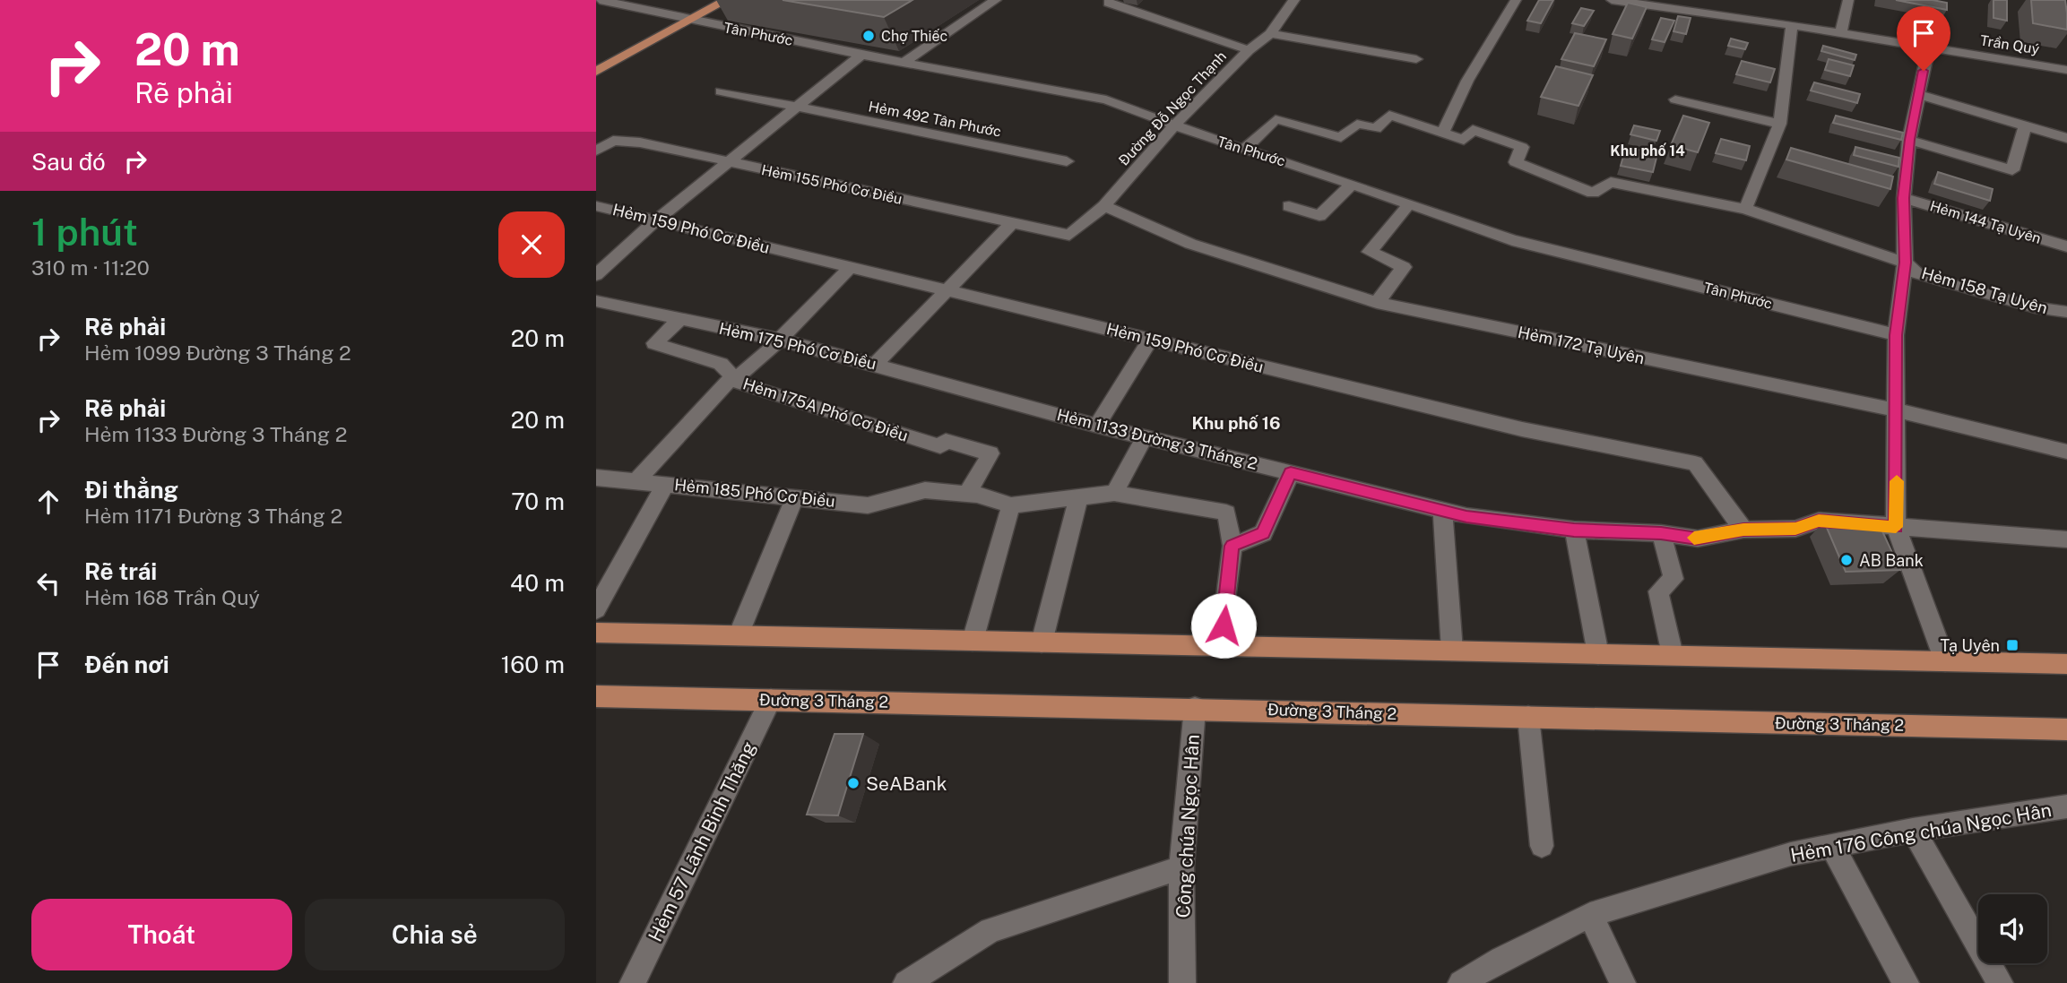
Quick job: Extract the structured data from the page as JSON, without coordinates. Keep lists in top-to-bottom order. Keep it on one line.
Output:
{"streets":{"main road":["Đường 3 Tháng 2"],"street":["Tân Phước","Trần Quý","Đường Đỗ Ngọc Thạnh","Hẻm 492 Tân Phước","Hẻm 155 Phó Cơ Điều","Hẻm 144 Tạ Uyên","Hẻm 159 Phó Cơ Điều","Hẻm 158 Tạ Uyên","Hẻm 172 Tạ Uyên","Hẻm 175 Phó Cơ Điều","Hẻm 175A Phó Cơ Điều","Hẻm 1133 Đường 3 Tháng 2","Hẻm 185 Phó Cơ Điều","Công chúa Ngọc Hân","Hẻm 176 Công chúa Ngọc Hân","Hẻm 57 Lãnh Binh Thăng"]},"crossings":[["Tân Phước","Đường Đỗ Ngọc Thạnh"],["Đường Đỗ Ngọc Thạnh","Hẻm 155 Phó Cơ Điều"],["Đường Đỗ Ngọc Thạnh","Hẻm 172 Tạ Uyên"],["Hẻm 159 Phó Cơ Điều","Hẻm 1133 Đường 3 Tháng 2"],["Hẻm 175 Phó Cơ Điều","Hẻm 175A Phó Cơ Điều"],["Hẻm 175 Phó Cơ Điều","Hẻm 1133 Đường 3 Tháng 2"],["Hẻm 175A Phó Cơ Điều","Hẻm 185 Phó Cơ Điều"],["Đường 3 Tháng 2","Công chúa Ngọc Hân"],["Đường 3 Tháng 2","Hẻm 57 Lãnh Binh Thăng"]],"districts":["Khu phố 14","Khu phố 16"],"places":{"other":["Chợ Thiếc","AB Bank","SeABank"],"transit":["Tạ Uyên"]},"page":{"turn":["20 m","Rẽ phải"],"then":"Sau đó","heading":["1 phút","310 m · 11:20"],"list":[{"name":"Rẽ phải","note":"Hẻm 1099 Đường 3 Tháng 2","value":"20 m"},{"name":"Rẽ phải","note":"Hẻm 1133 Đường 3 Tháng 2","value":"20 m"},{"name":"Đi thẳng","note":"Hẻm 1171 Đường 3 Tháng 2","value":"70 m"},{"name":"Rẽ trái","note":"Hẻm 168 Trần Quý","value":"40 m"},{"name":"Đến nơi","value":"160 m"}],"buttons":["Thoát","Chia sẻ"]}}
